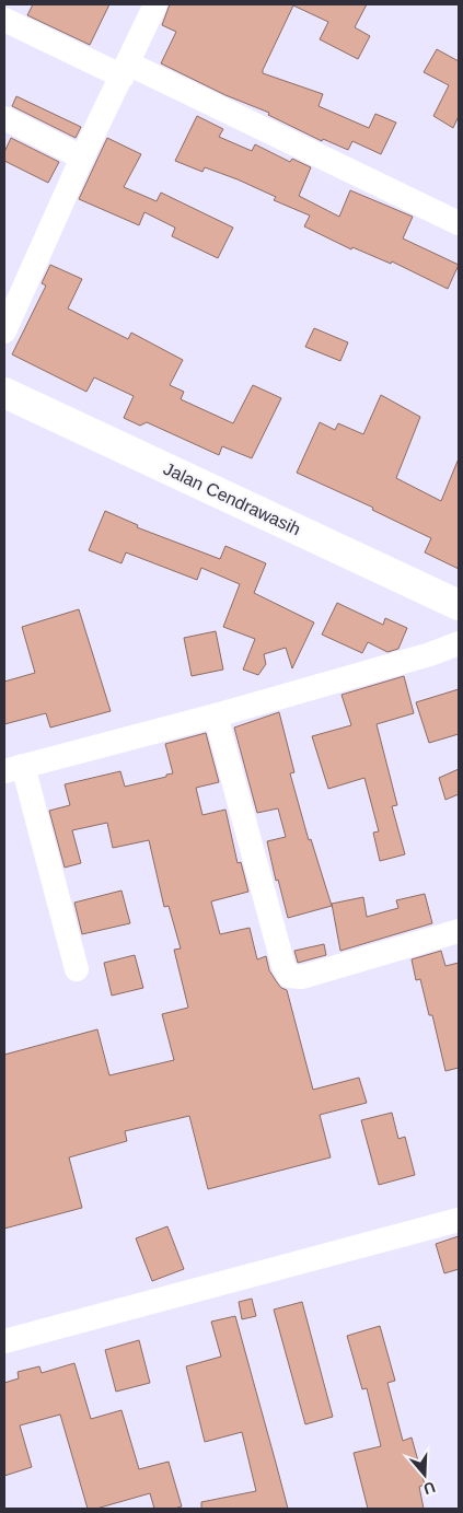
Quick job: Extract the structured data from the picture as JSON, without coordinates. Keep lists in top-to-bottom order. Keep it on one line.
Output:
{"streets":{"main road":["Jalan Cendrawasih"]},"north":"bottom"}
